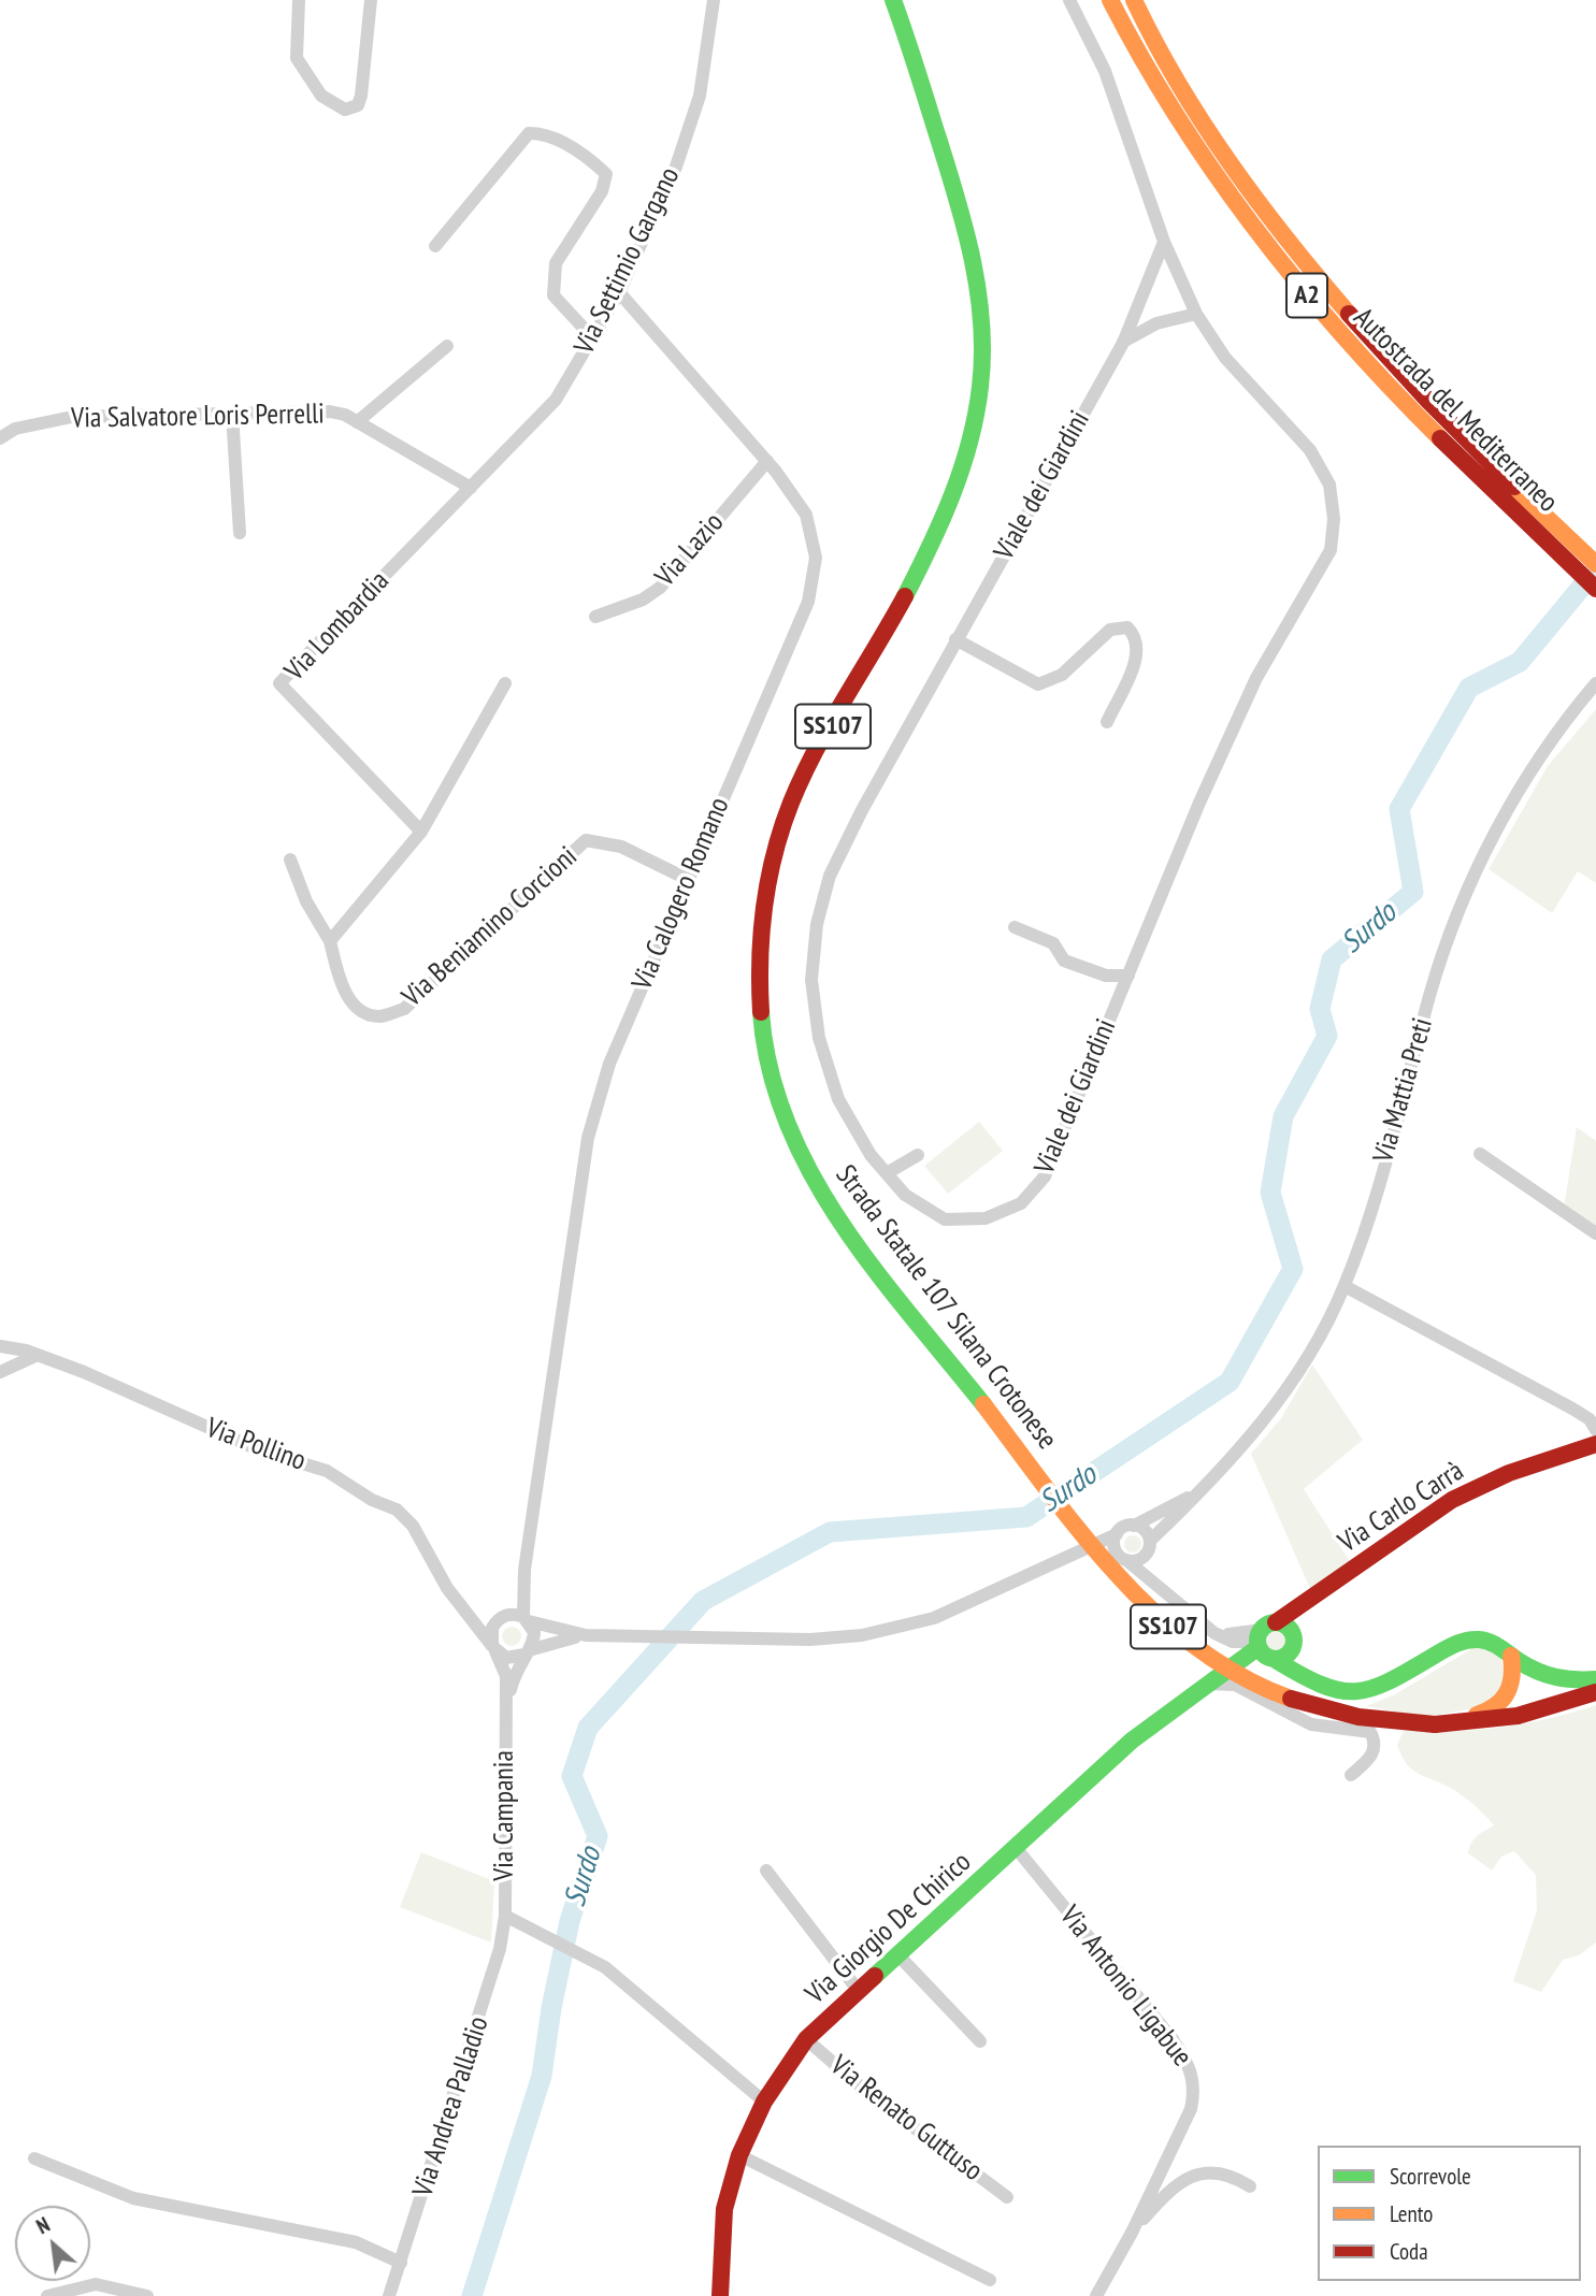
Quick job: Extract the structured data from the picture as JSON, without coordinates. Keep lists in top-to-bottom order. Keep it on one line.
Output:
{"streets":{"main road":["A2","Autostrada del Mediterraneo","SS107","Strada Statale 107 Silana Crotonese","Via Carlo Carrà","Via Giorgio De Chirico"],"street":["Via Settimio Gargano","Via Salvatore Loris Perrelli","Viale dei Giardini","Via Lazio","Via Lombardia","Via Calogero Romano","Via Beniamino Corcioni","Via Mattia Preti","Via Pollino","Via Campania","Via Antonio Ligabue","Via Andrea Palladio","Via Renato Guttuso"]},"crossings":[["Via Settimio Gargano","Via Salvatore Loris Perrelli"],["Via Settimio Gargano","Via Lombardia"],["Via Settimio Gargano","Via Calogero Romano"],["Via Salvatore Loris Perrelli","Via Lombardia"],["Via Lazio","Via Calogero Romano"],["Via Calogero Romano","Via Beniamino Corcioni"],["Via Pollino","Via Campania"],["Via Carlo Carrà","Via Giorgio De Chirico"],["Via Campania","Via Andrea Palladio"],["Via Giorgio De Chirico","Via Antonio Ligabue"],["Via Giorgio De Chirico","Via Renato Guttuso"]],"water":["Surdo"],"legend":["Scorrevole","Lento","Coda"],"north":"top left"}
